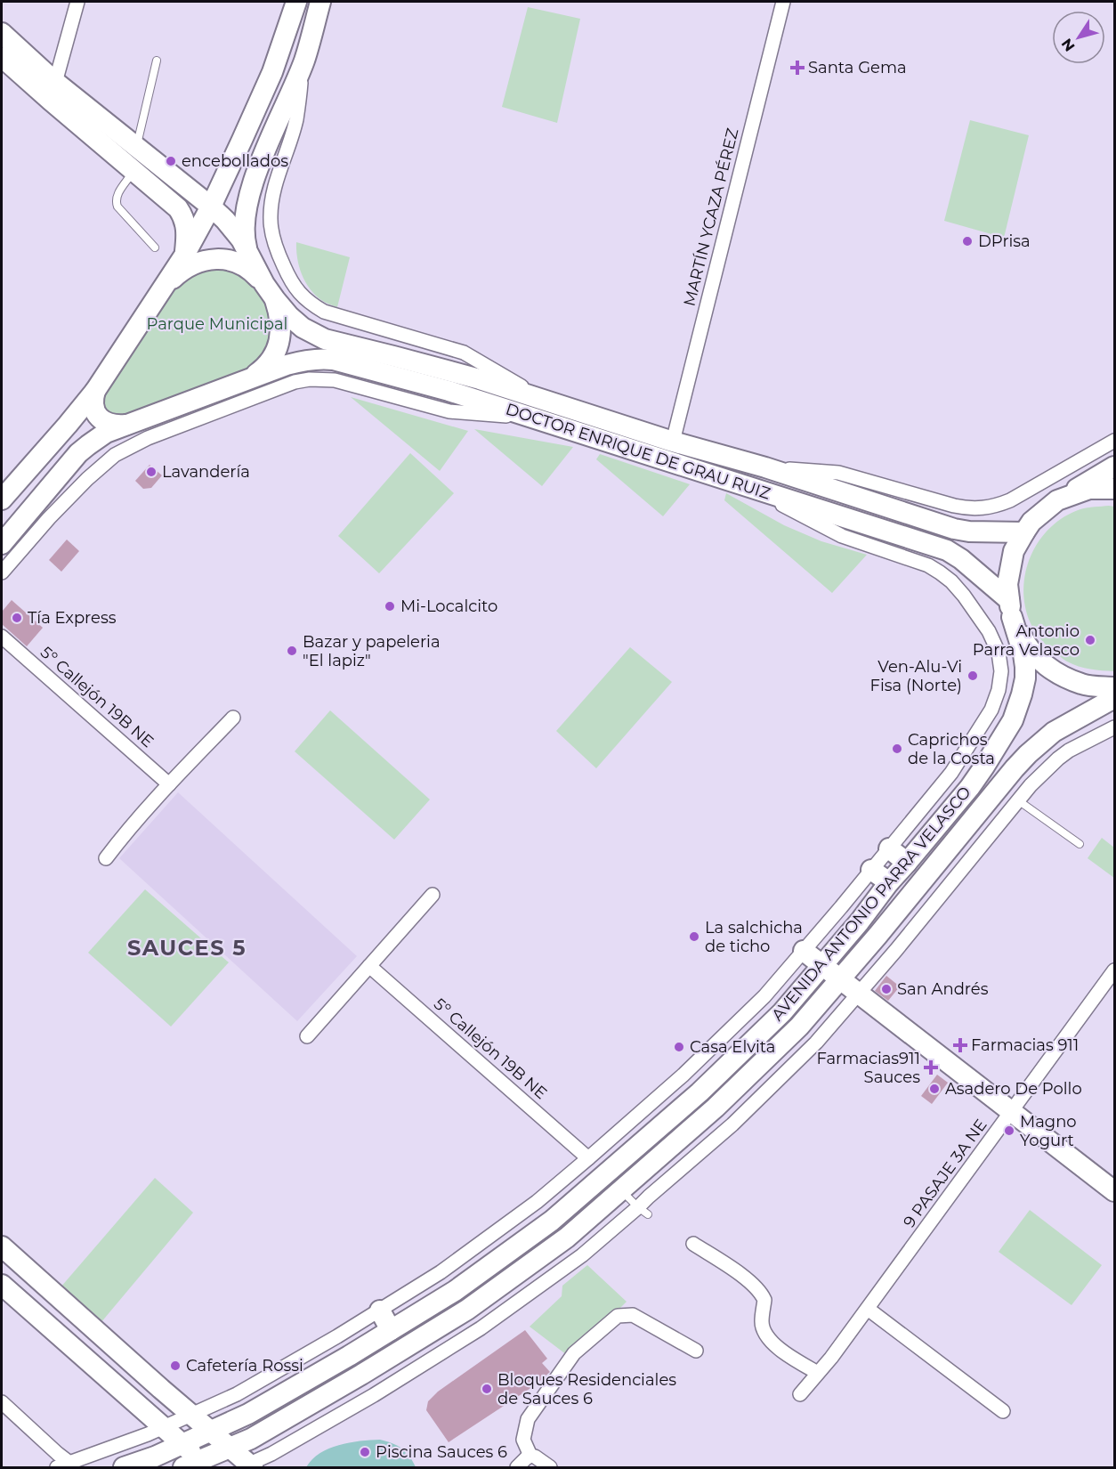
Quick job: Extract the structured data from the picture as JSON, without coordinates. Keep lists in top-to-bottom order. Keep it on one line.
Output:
{"streets":{"street":["MARTÍN YCAZA PÉREZ","DOCTOR ENRIQUE DE GRAU RUIZ","5º Callejón 19B NE","AVENIDA ANTONIO PARRA VELASCO","9 PASAJE 3A NE"]},"crossings":[["MARTÍN YCAZA PÉREZ","DOCTOR ENRIQUE DE GRAU RUIZ"],["DOCTOR ENRIQUE DE GRAU RUIZ","AVENIDA ANTONIO PARRA VELASCO"],["5º Callejón 19B NE","AVENIDA ANTONIO PARRA VELASCO"]],"districts":["SAUCES 5"],"parks":["Parque Municipal"],"places":{"health":["Santa Gema","Farmacias 911","Farmacias911 Sauces"],"other":["encebollados","DPrisa","Lavandería","Mi-Localcito","Tía Express","Antonio Parra Velasco","Bazar y papeleria \"El lapiz\"","Ven-Alu-Vi Fisa (Norte)","Caprichos de la Costa","La salchicha de ticho","San Andrés","Casa Elvita","Asadero De Pollo","Magno Yogurt","Cafetería Rossi","Bloques Residenciales de Sauces 6","Piscina Sauces 6"]},"north":"bottom left"}
